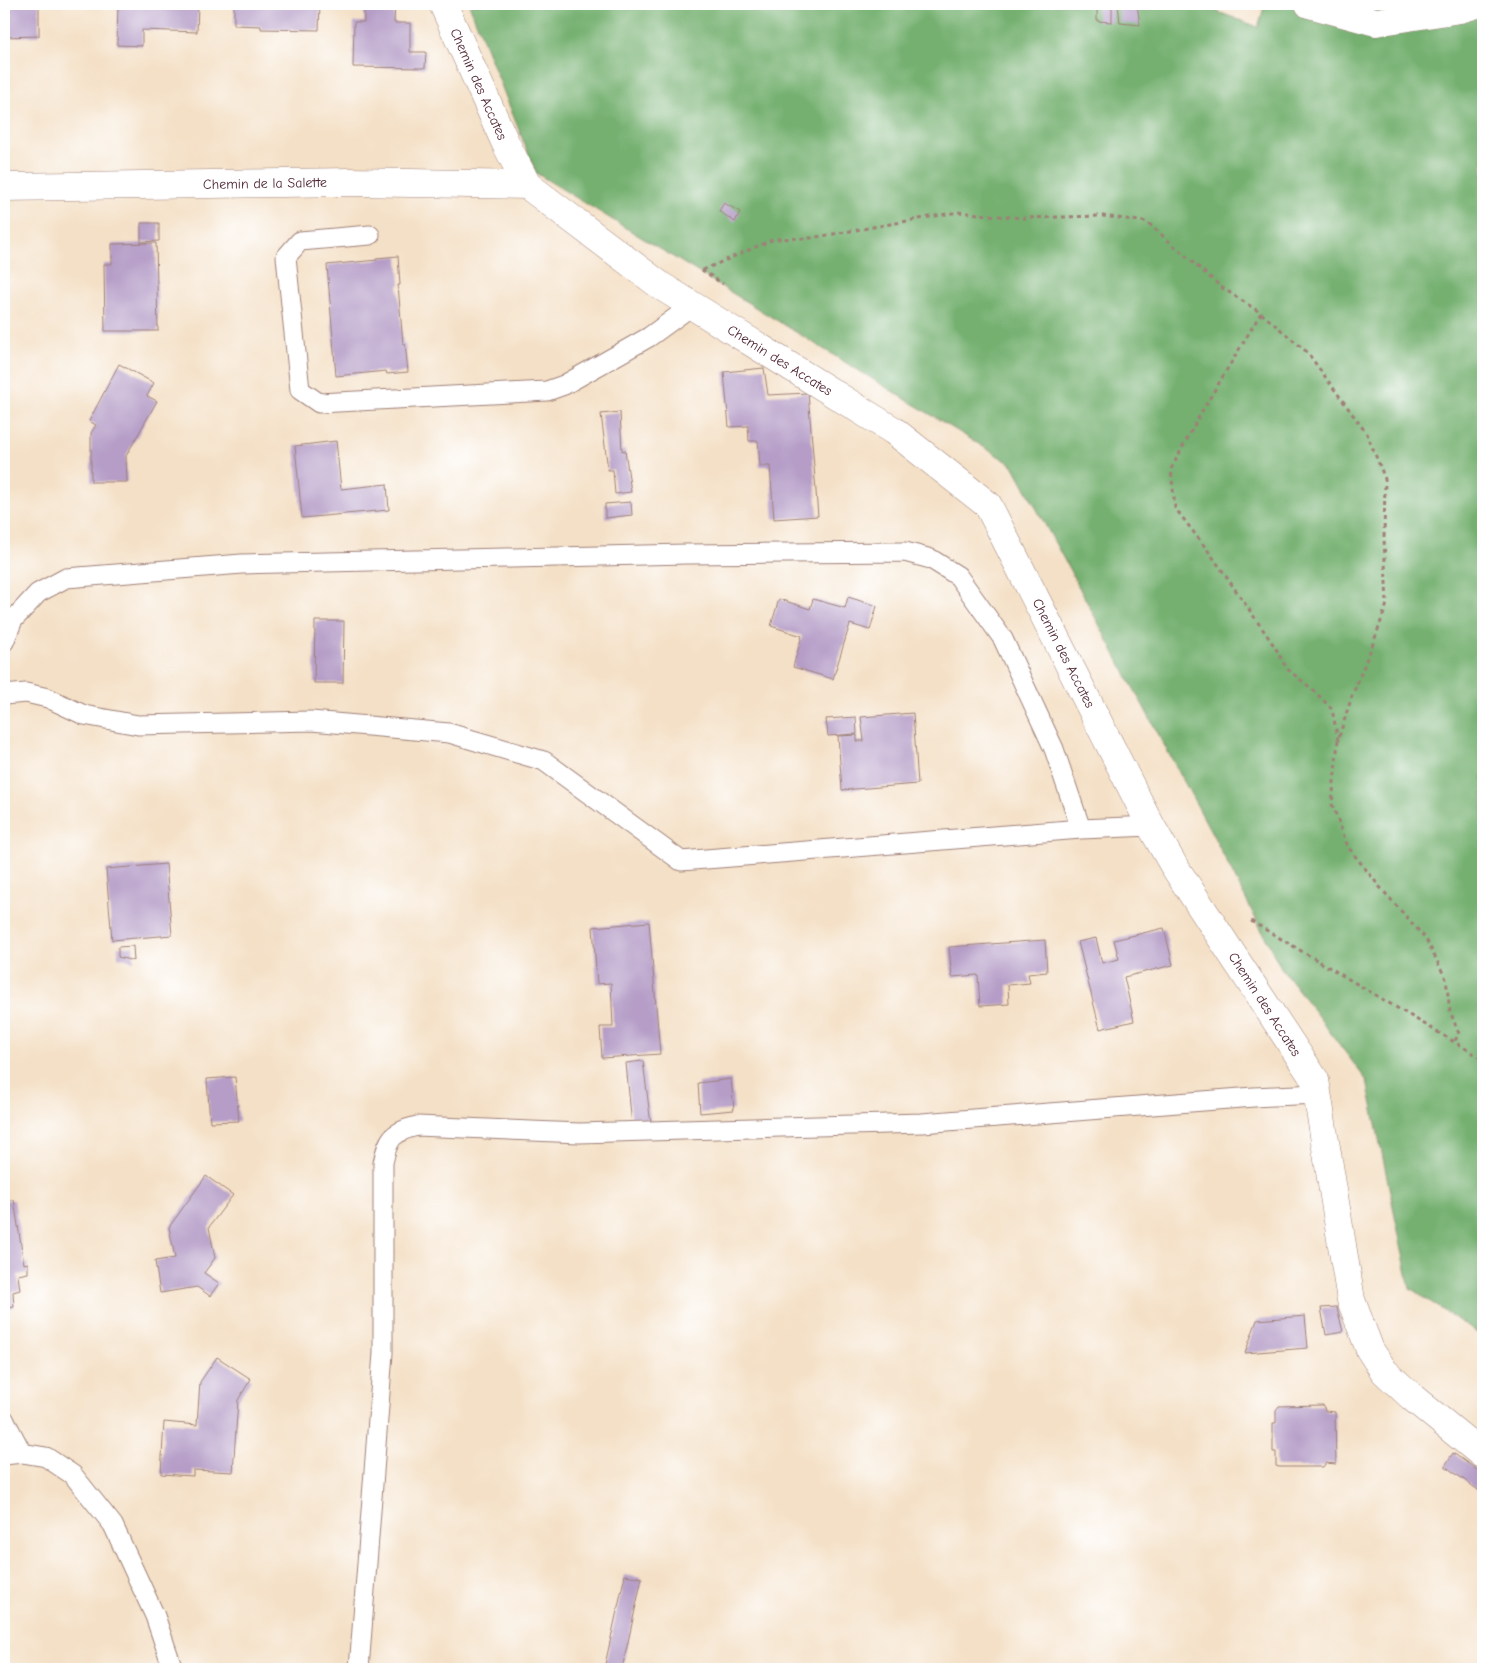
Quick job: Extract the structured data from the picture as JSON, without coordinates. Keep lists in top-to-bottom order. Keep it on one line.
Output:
{"streets":{"street":["Chemin des Accates","Chemin de la Salette"]},"crossings":[["Chemin des Accates","Chemin de la Salette"]]}
